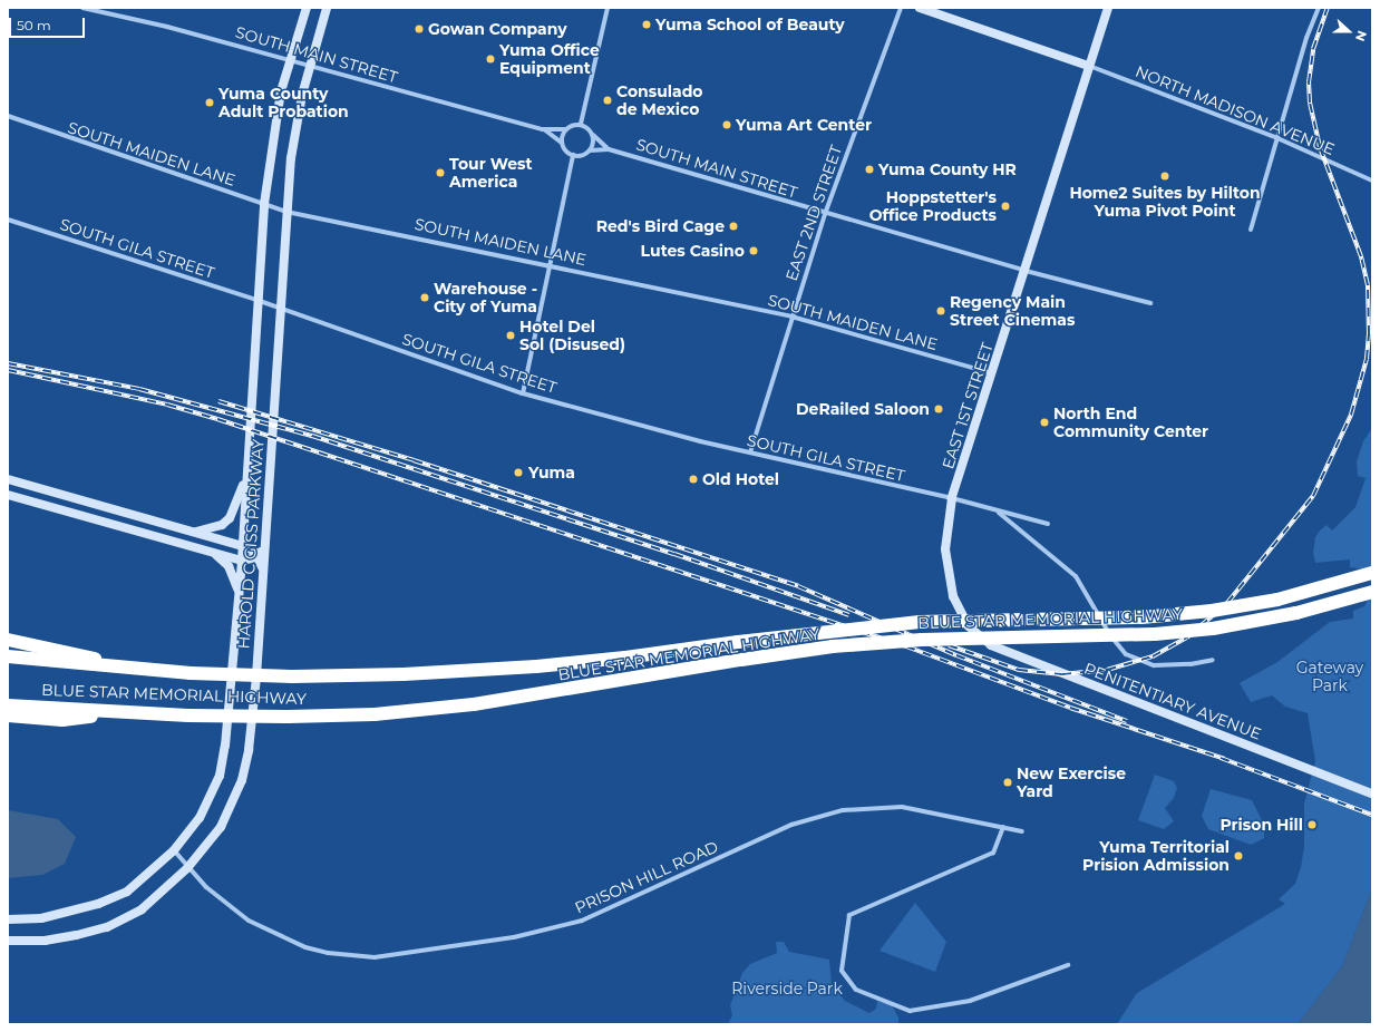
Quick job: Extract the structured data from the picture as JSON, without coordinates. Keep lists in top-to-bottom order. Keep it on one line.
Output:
{"streets":{"highway":["BLUE STAR MEMORIAL HIGHWAY"],"main road":["EAST 1ST STREET","HAROLD C GISS PARKWAY","PENITENTIARY AVENUE"],"street":["SOUTH MAIN STREET","NORTH MADISON AVENUE","SOUTH MAIDEN LANE","EAST 2ND STREET","SOUTH GILA STREET","PRISON HILL ROAD"]},"crossings":[["SOUTH MAIN STREET","EAST 2ND STREET"],["SOUTH MAIN STREET","EAST 1ST STREET"],["SOUTH MAIN STREET","HAROLD C GISS PARKWAY"],["NORTH MADISON AVENUE","EAST 1ST STREET"],["SOUTH MAIDEN LANE","EAST 2ND STREET"],["SOUTH MAIDEN LANE","EAST 1ST STREET"],["SOUTH MAIDEN LANE","HAROLD C GISS PARKWAY"],["EAST 2ND STREET","SOUTH GILA STREET"],["SOUTH GILA STREET","EAST 1ST STREET"],["SOUTH GILA STREET","HAROLD C GISS PARKWAY"],["EAST 1ST STREET","PENITENTIARY AVENUE"],["HAROLD C GISS PARKWAY","PRISON HILL ROAD"]],"parks":["Gateway Park","Riverside Park"],"places":["Yuma School of Beauty","Gowan Company","Yuma Office Equipment","Consulado de Mexico","Yuma County Adult Probation","Yuma Art Center","Yuma County HR","Tour West America","Home2 Suites by Hilton Yuma Pivot Point","Hoppstetter's Office Products","Red's Bird Cage","Lutes Casino","Warehouse - City of Yuma","Regency Main Street Cinemas","Hotel Del Sol (Disused)","DeRailed Saloon","North End Community Center","Yuma","Old Hotel","New Exercise Yard","Prison Hill","Yuma Territorial Prision Admission"],"scale_bar":"50 m","north":"right"}
